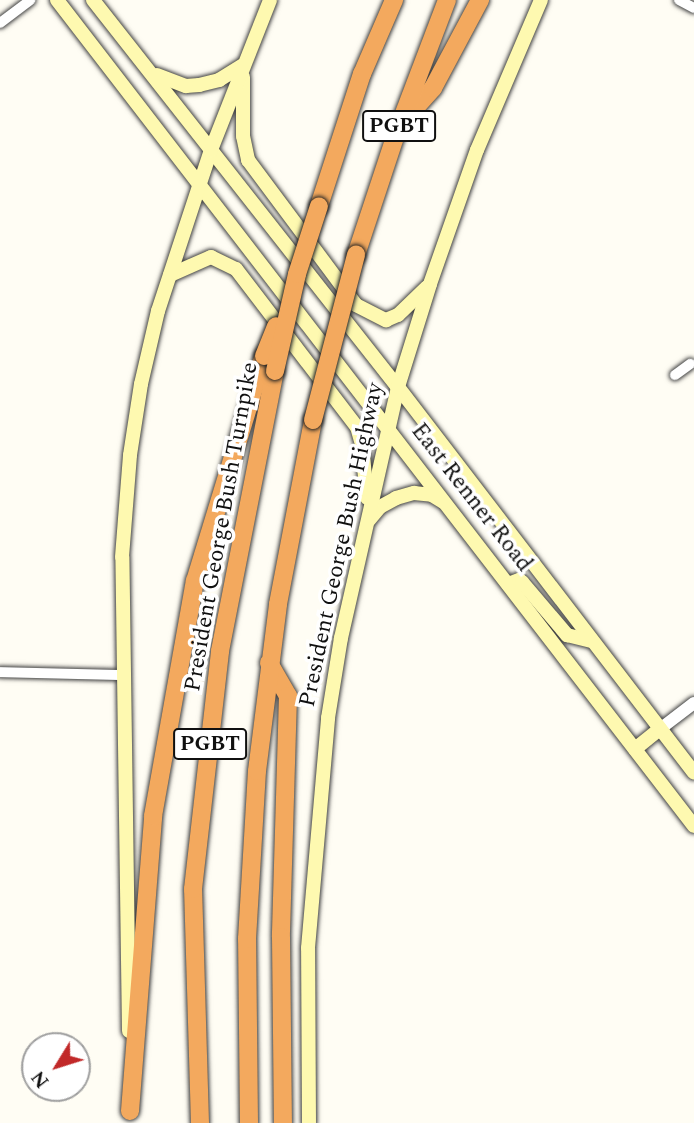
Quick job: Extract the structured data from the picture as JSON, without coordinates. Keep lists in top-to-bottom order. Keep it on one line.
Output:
{"streets":{"highway":["PGBT","President George Bush Turnpike"],"main road":["East Renner Road","President George Bush Highway"]},"crossings":[["PGBT","President George Bush Turnpike"],["East Renner Road","President George Bush Highway"]],"north":"bottom left"}
